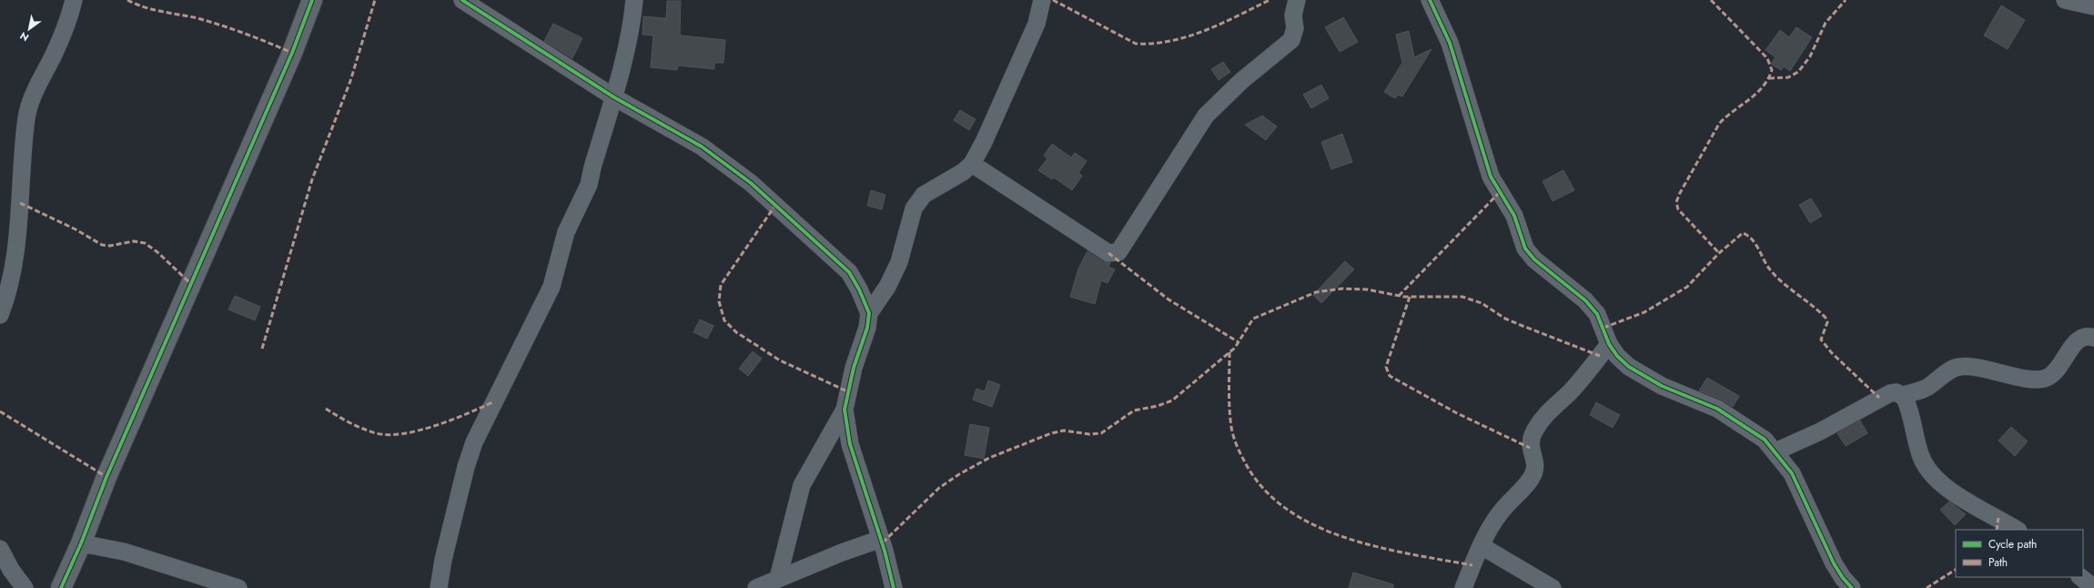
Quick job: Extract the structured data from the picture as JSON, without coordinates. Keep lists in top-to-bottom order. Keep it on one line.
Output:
{"legend":["Cycle path","Path"],"north":"bottom left"}
